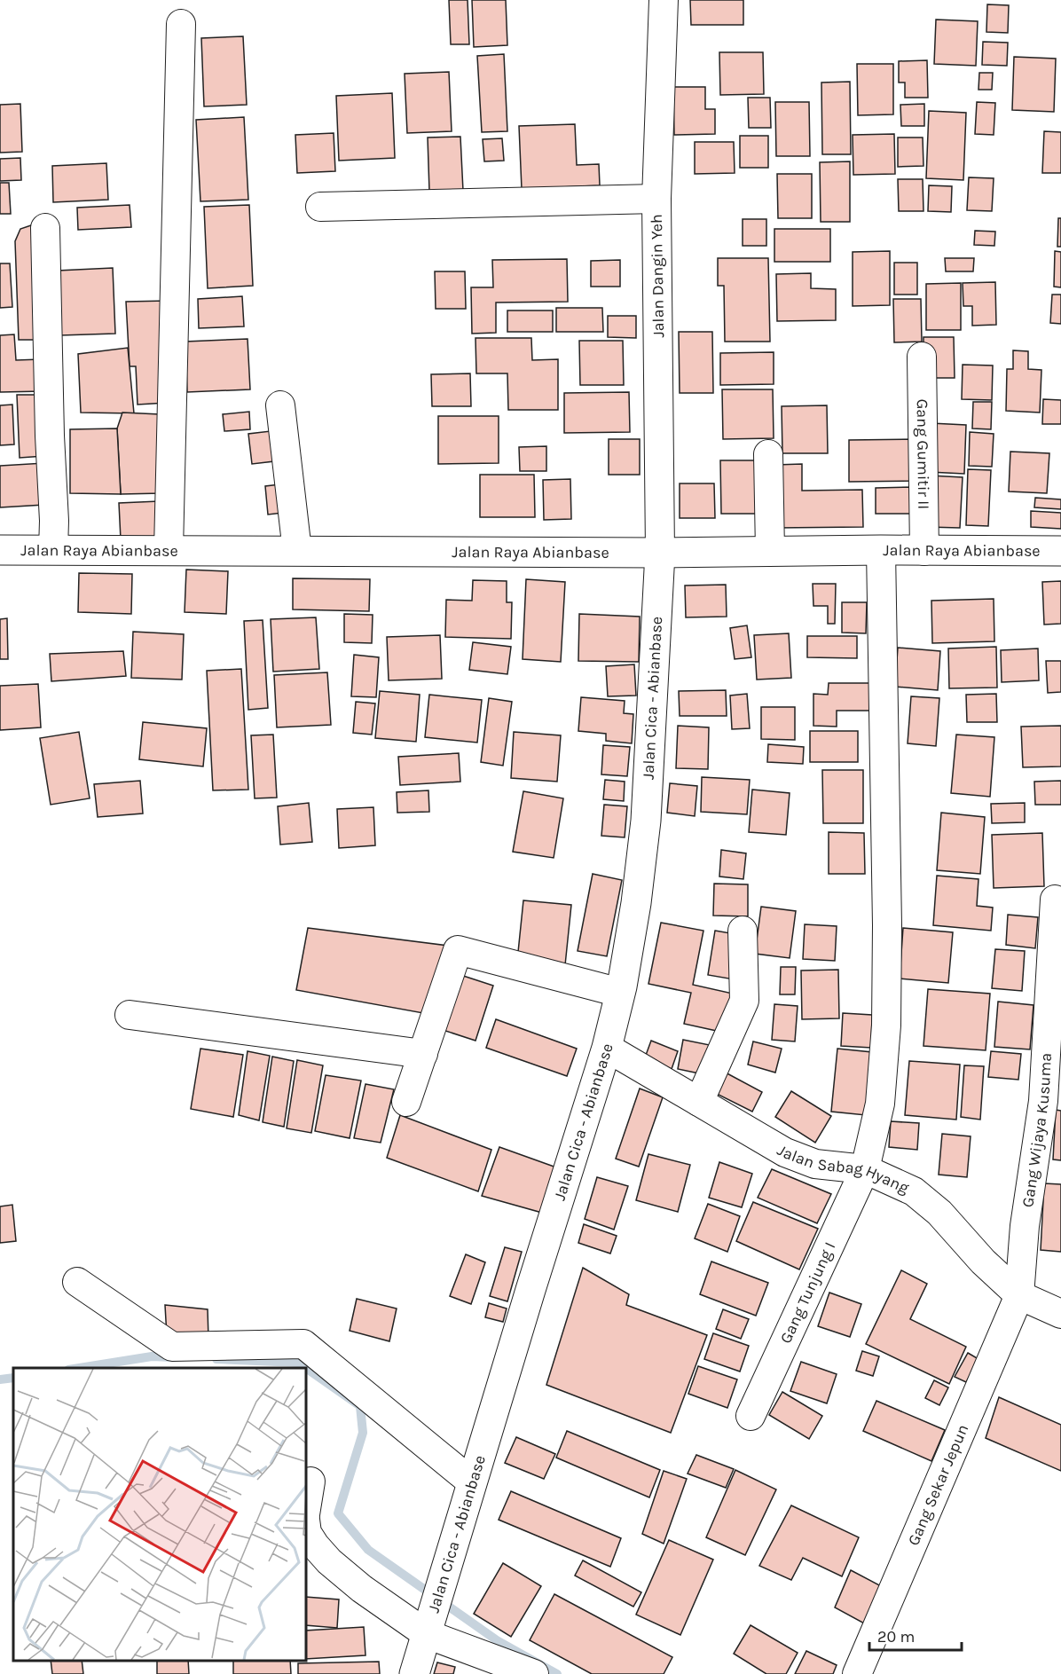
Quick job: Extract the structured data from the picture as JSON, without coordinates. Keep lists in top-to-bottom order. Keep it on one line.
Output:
{"streets":{"street":["Jalan Dangin Yeh","Gang Gumitir II","Jalan Raya Abianbase","Jalan Cica - Abianbase","Gang Wijaya Kusuma","Jalan Sabag Hyang","Gang Tunjung I","Gang Sekar Jepun"]},"crossings":[["Jalan Dangin Yeh","Jalan Raya Abianbase"],["Jalan Dangin Yeh","Jalan Cica - Abianbase"],["Gang Gumitir II","Jalan Raya Abianbase"],["Jalan Raya Abianbase","Jalan Cica - Abianbase"],["Jalan Raya Abianbase","Gang Tunjung I"],["Jalan Cica - Abianbase","Jalan Sabag Hyang"],["Gang Wijaya Kusuma","Jalan Sabag Hyang"],["Gang Wijaya Kusuma","Gang Sekar Jepun"],["Jalan Sabag Hyang","Gang Tunjung I"],["Jalan Sabag Hyang","Gang Sekar Jepun"]],"scale_bar":"20 m"}
